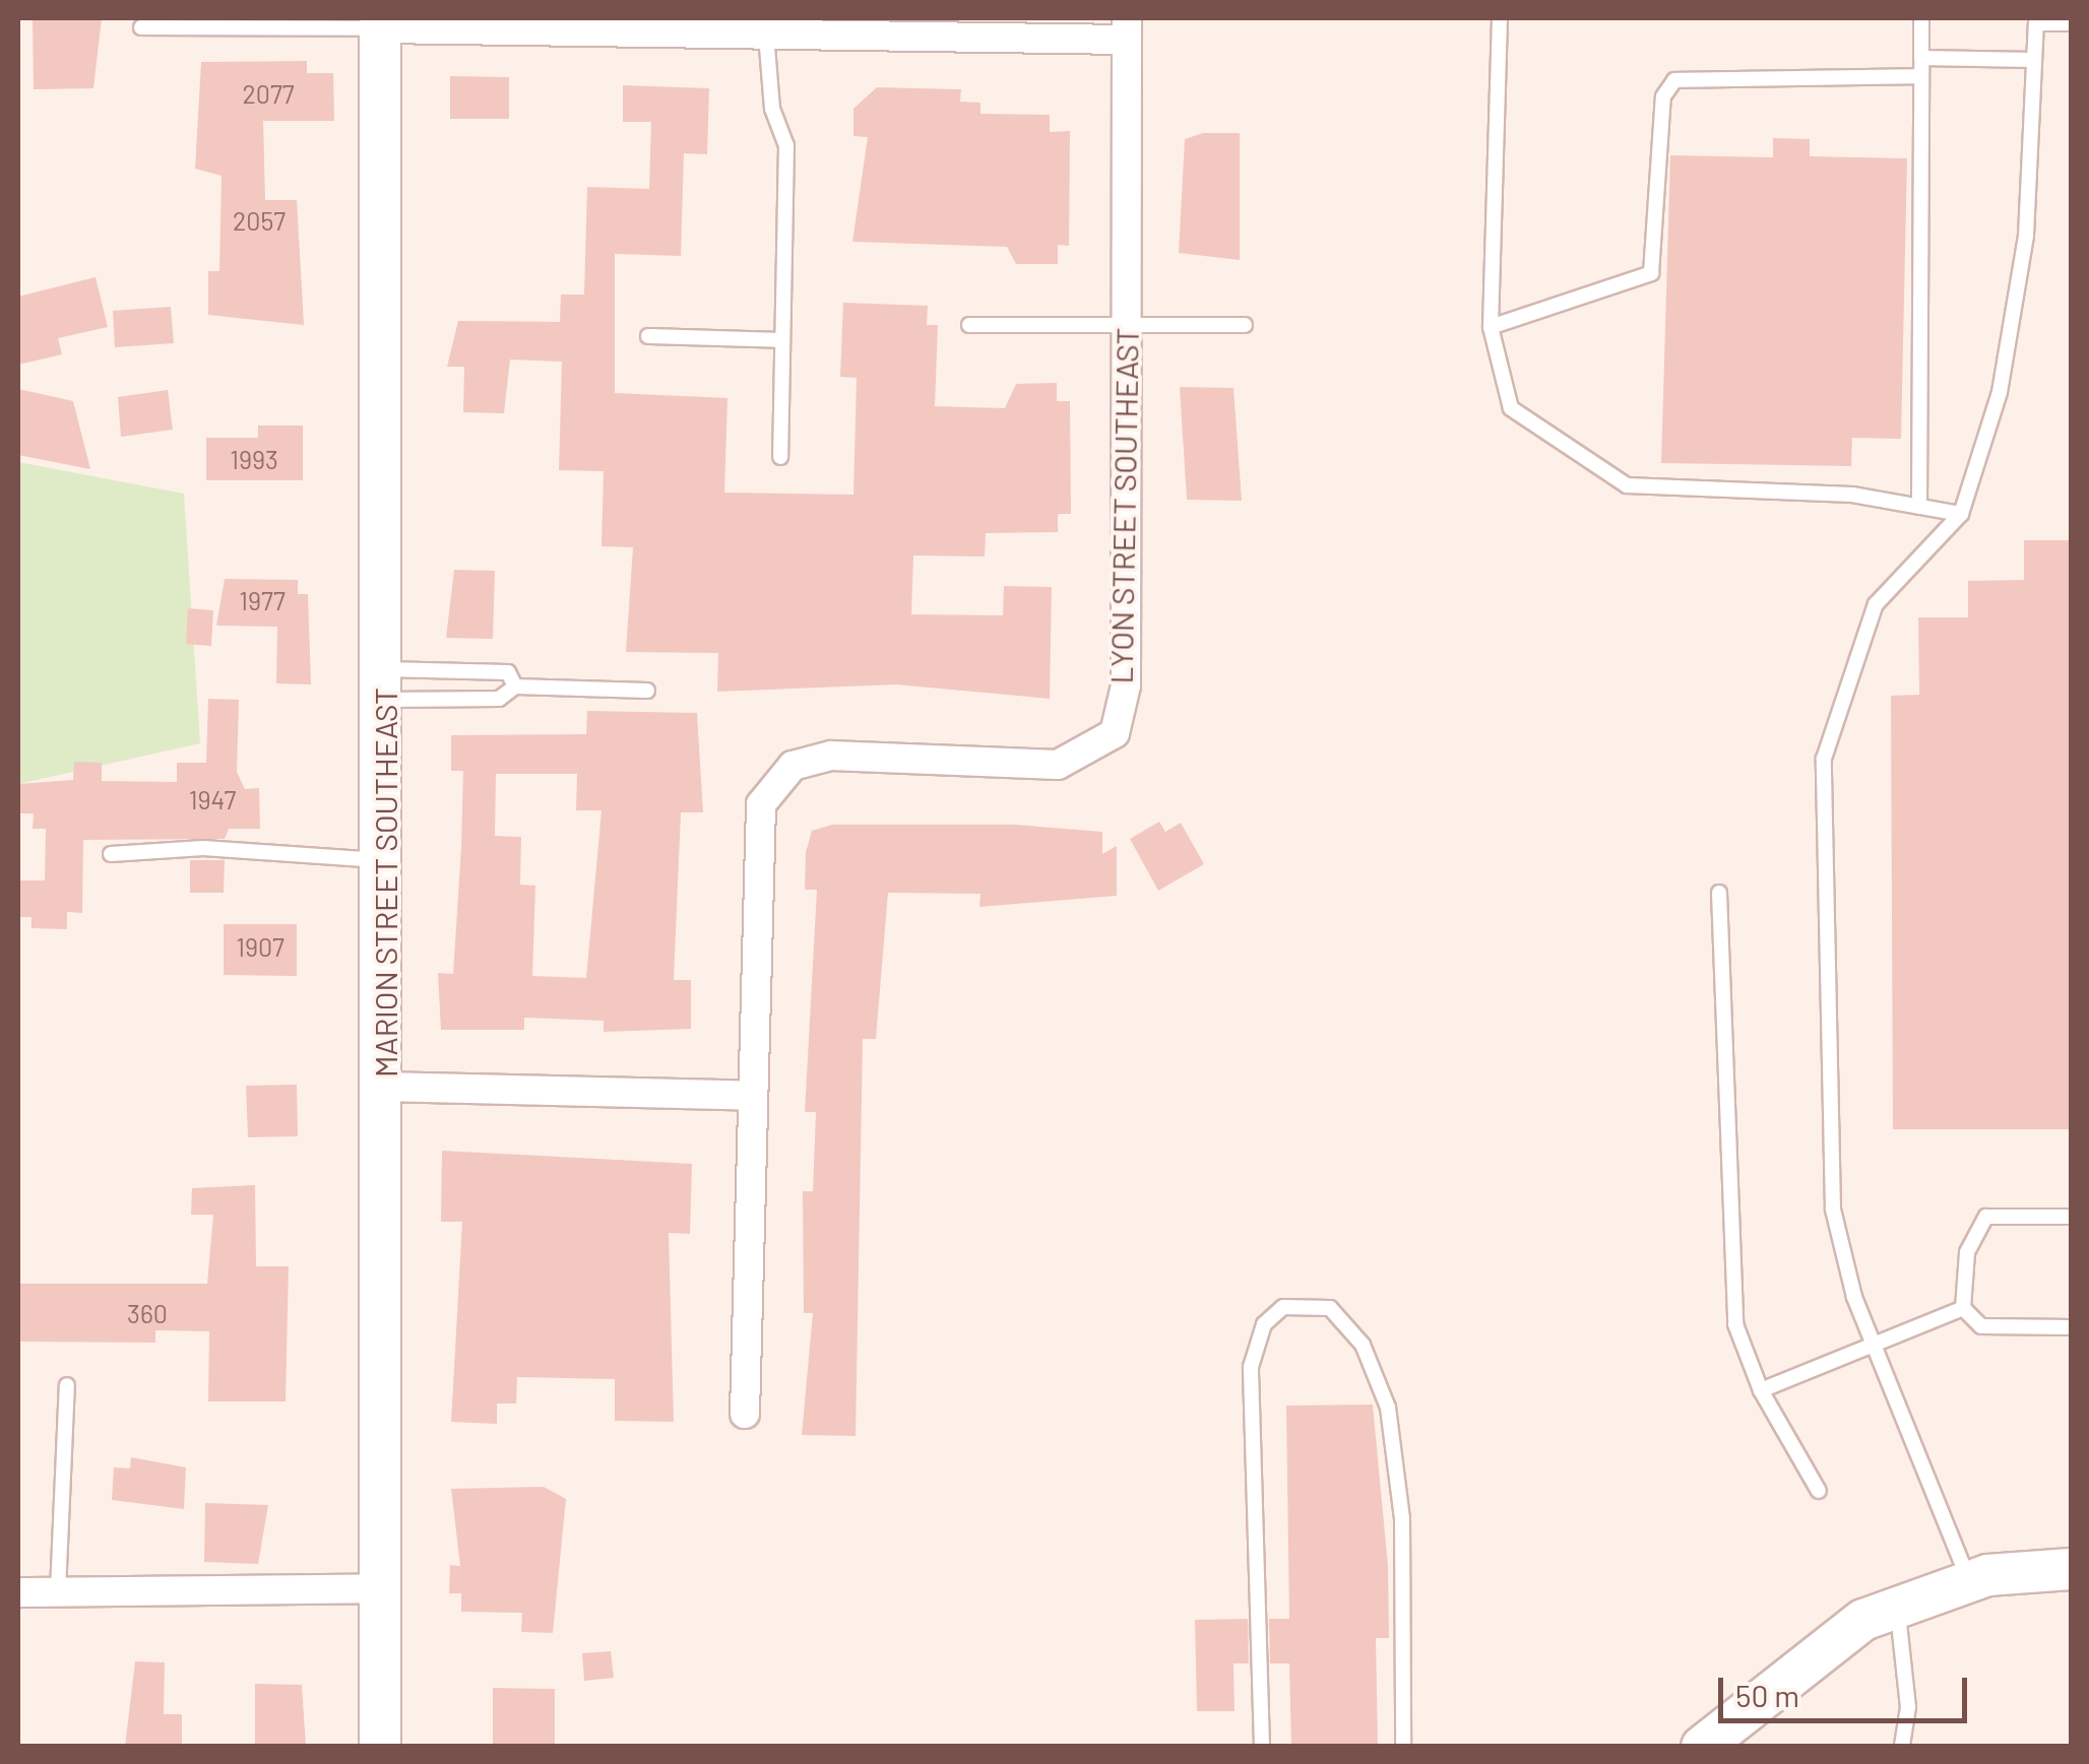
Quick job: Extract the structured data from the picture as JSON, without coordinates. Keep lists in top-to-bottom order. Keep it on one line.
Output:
{"streets":{"street":["LYON STREET SOUTHEAST","MARION STREET SOUTHEAST"]},"house_numbers":["2077","2057","1993","1977","1947","1907","360"],"scale_bar":"50 m"}
